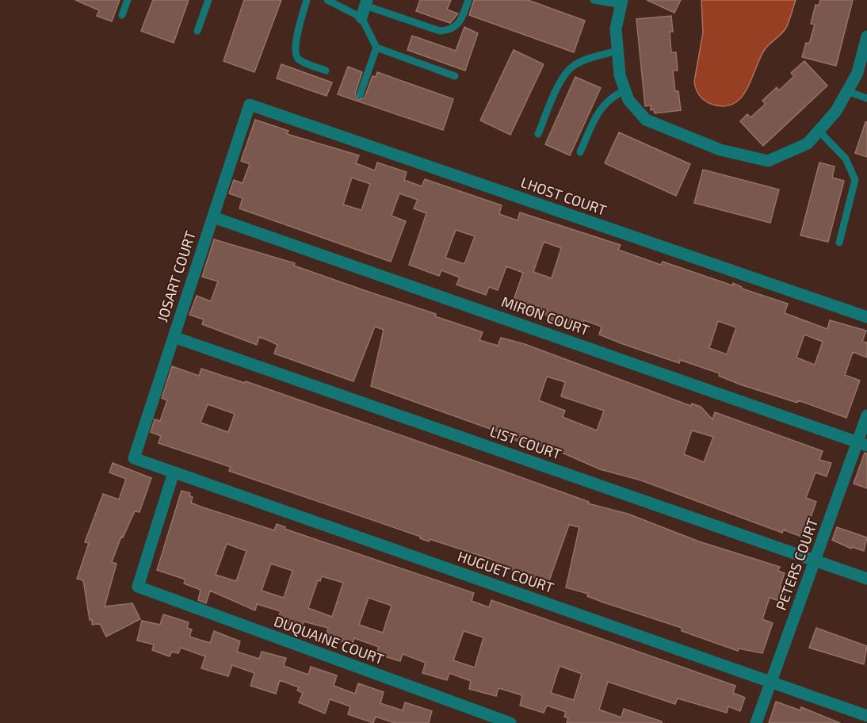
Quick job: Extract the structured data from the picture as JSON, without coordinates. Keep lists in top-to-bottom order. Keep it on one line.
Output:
{"streets":{"street":["LHOST COURT","JOSART COURT","MIRON COURT","LIST COURT","PETERS COURT","HUGUET COURT","DUQUAINE COURT"]},"crossings":[["LHOST COURT","JOSART COURT"],["JOSART COURT","MIRON COURT"],["JOSART COURT","LIST COURT"],["JOSART COURT","HUGUET COURT"],["MIRON COURT","PETERS COURT"],["LIST COURT","PETERS COURT"],["PETERS COURT","HUGUET COURT"],["HUGUET COURT","DUQUAINE COURT"]]}
